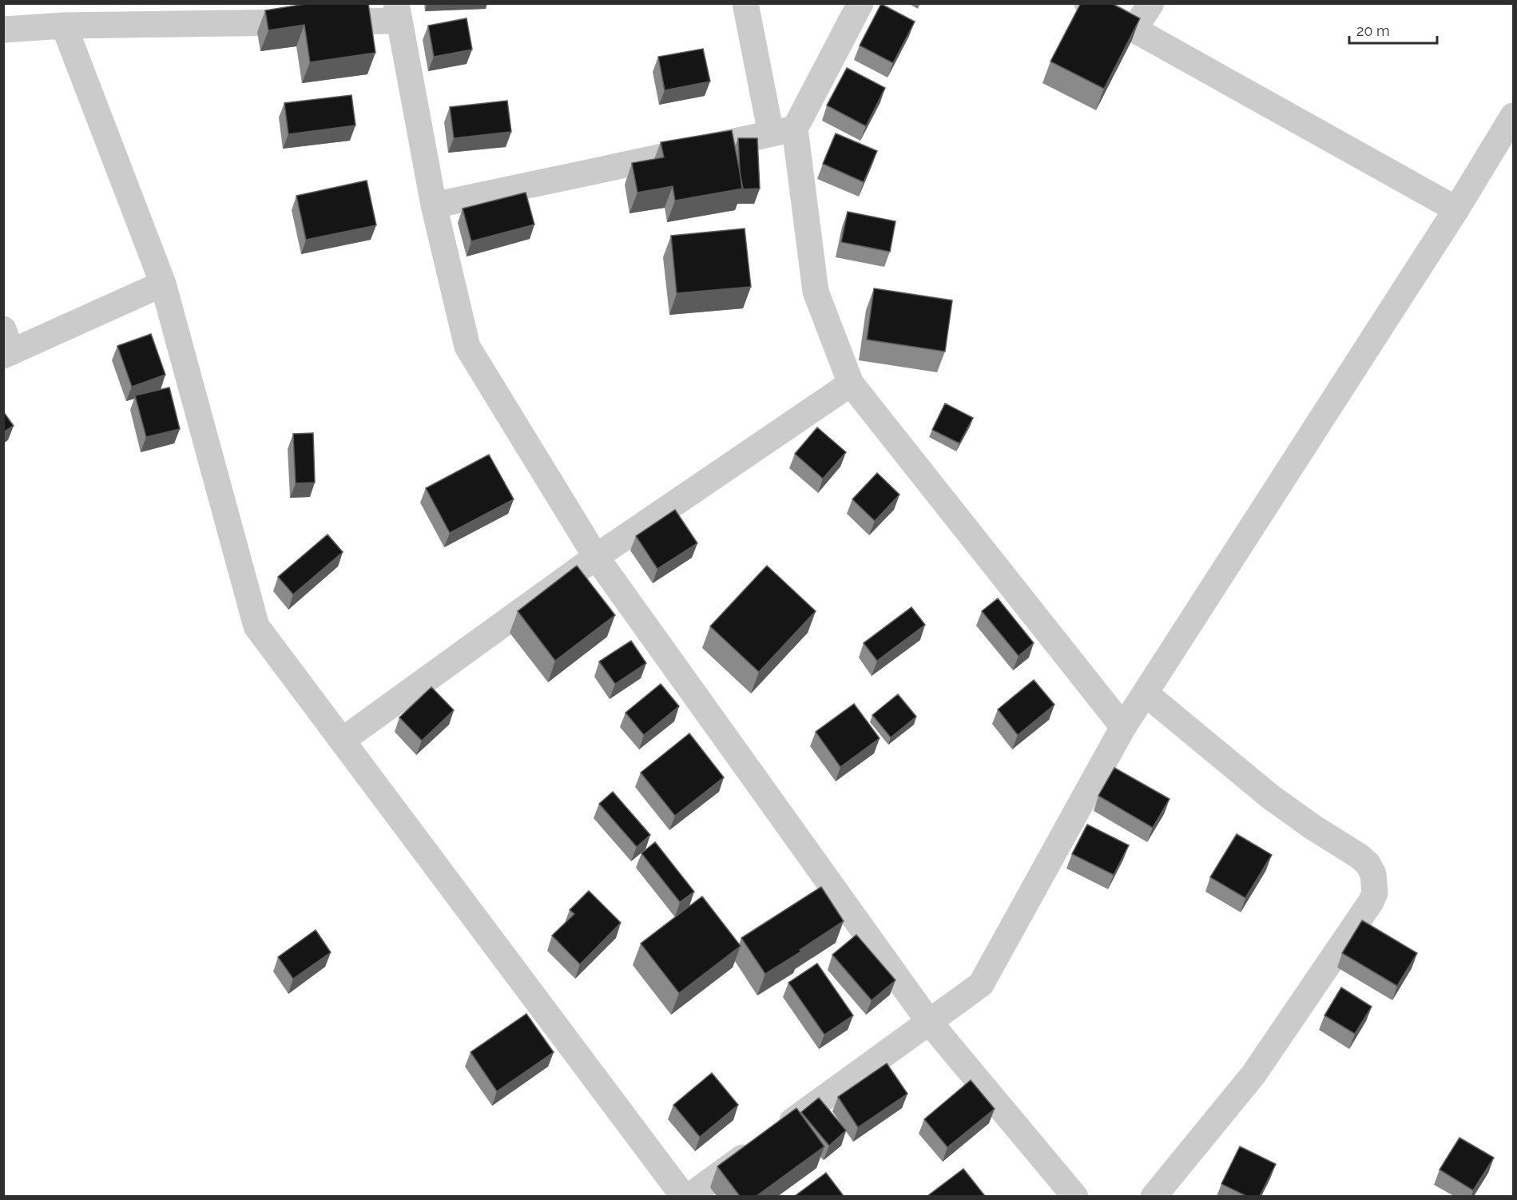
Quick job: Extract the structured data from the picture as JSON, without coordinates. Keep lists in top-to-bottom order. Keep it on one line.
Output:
{"scale_bar":"20 m"}
